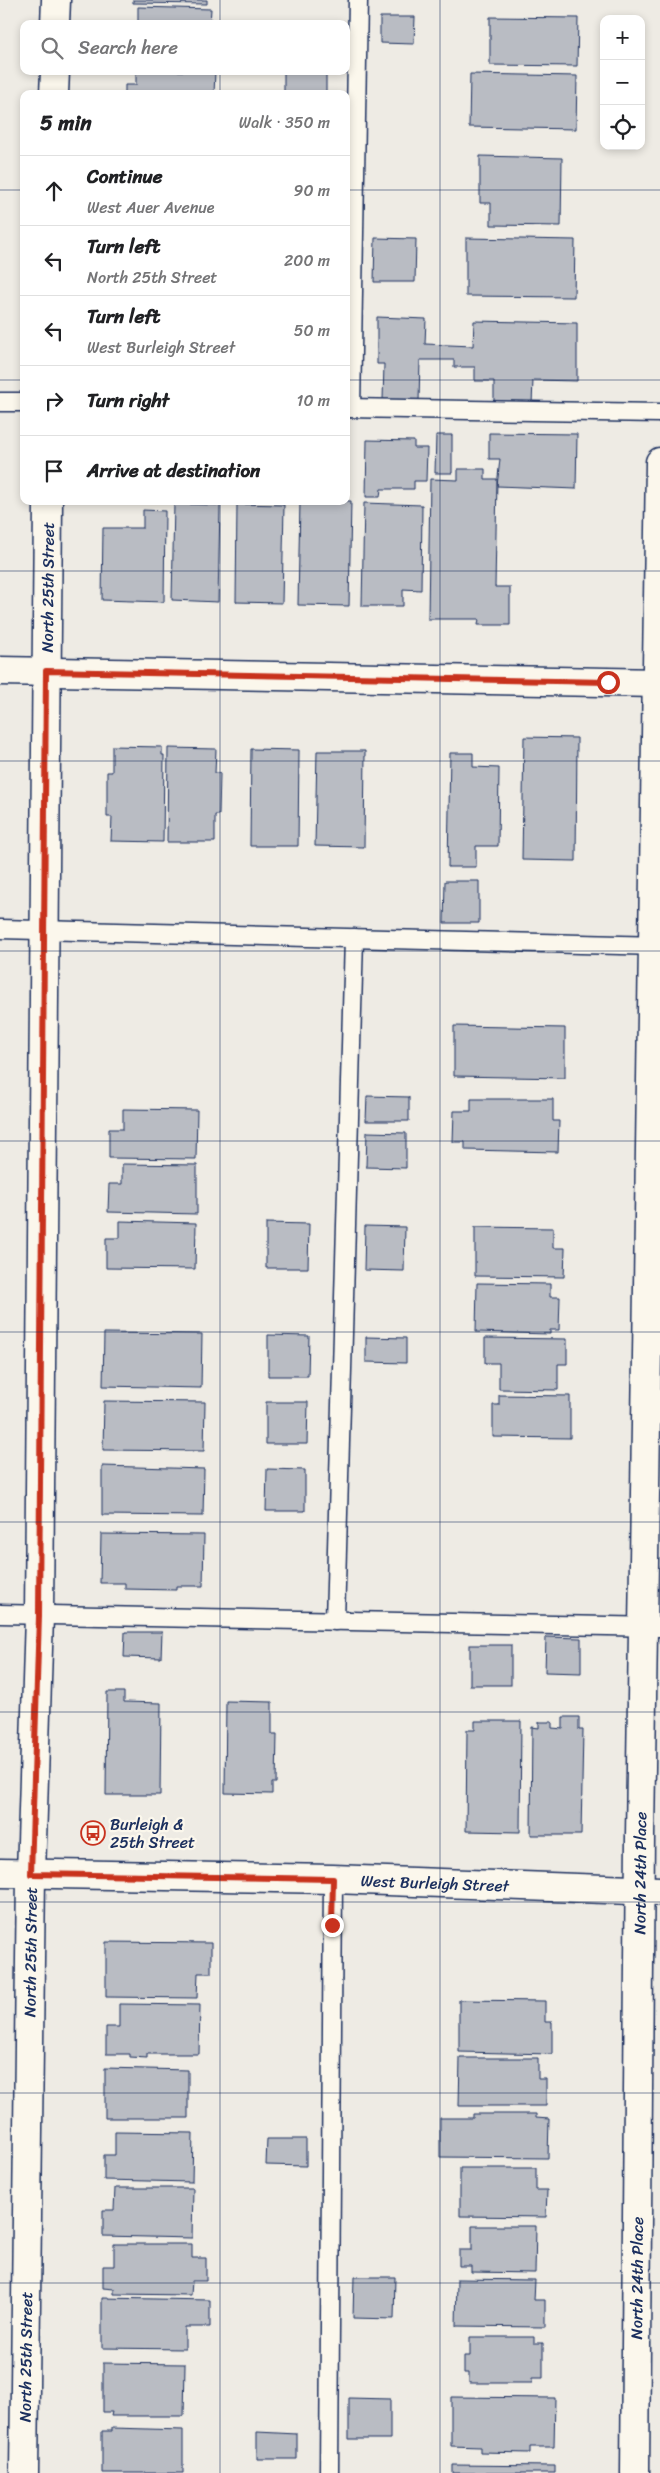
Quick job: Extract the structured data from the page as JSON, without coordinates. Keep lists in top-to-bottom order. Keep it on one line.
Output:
{"streets":{"street":["North 25th Street","North 24th Place","West Burleigh Street"]},"crossings":[["North 25th Street","West Burleigh Street"],["North 24th Place","West Burleigh Street"]],"places":{"bus stop":["Burleigh & 25th Street"]},"page":{"map_buttons":["+","−"],"search":"Search here","heading":["5 min","Walk · 350 m"],"list":[["Continue","West Auer Avenue","90 m"],["Turn left","North 25th Street","200 m"],["Turn left","West Burleigh Street","50 m"],["Turn right","10 m"],"Arrive at destination"]}}
